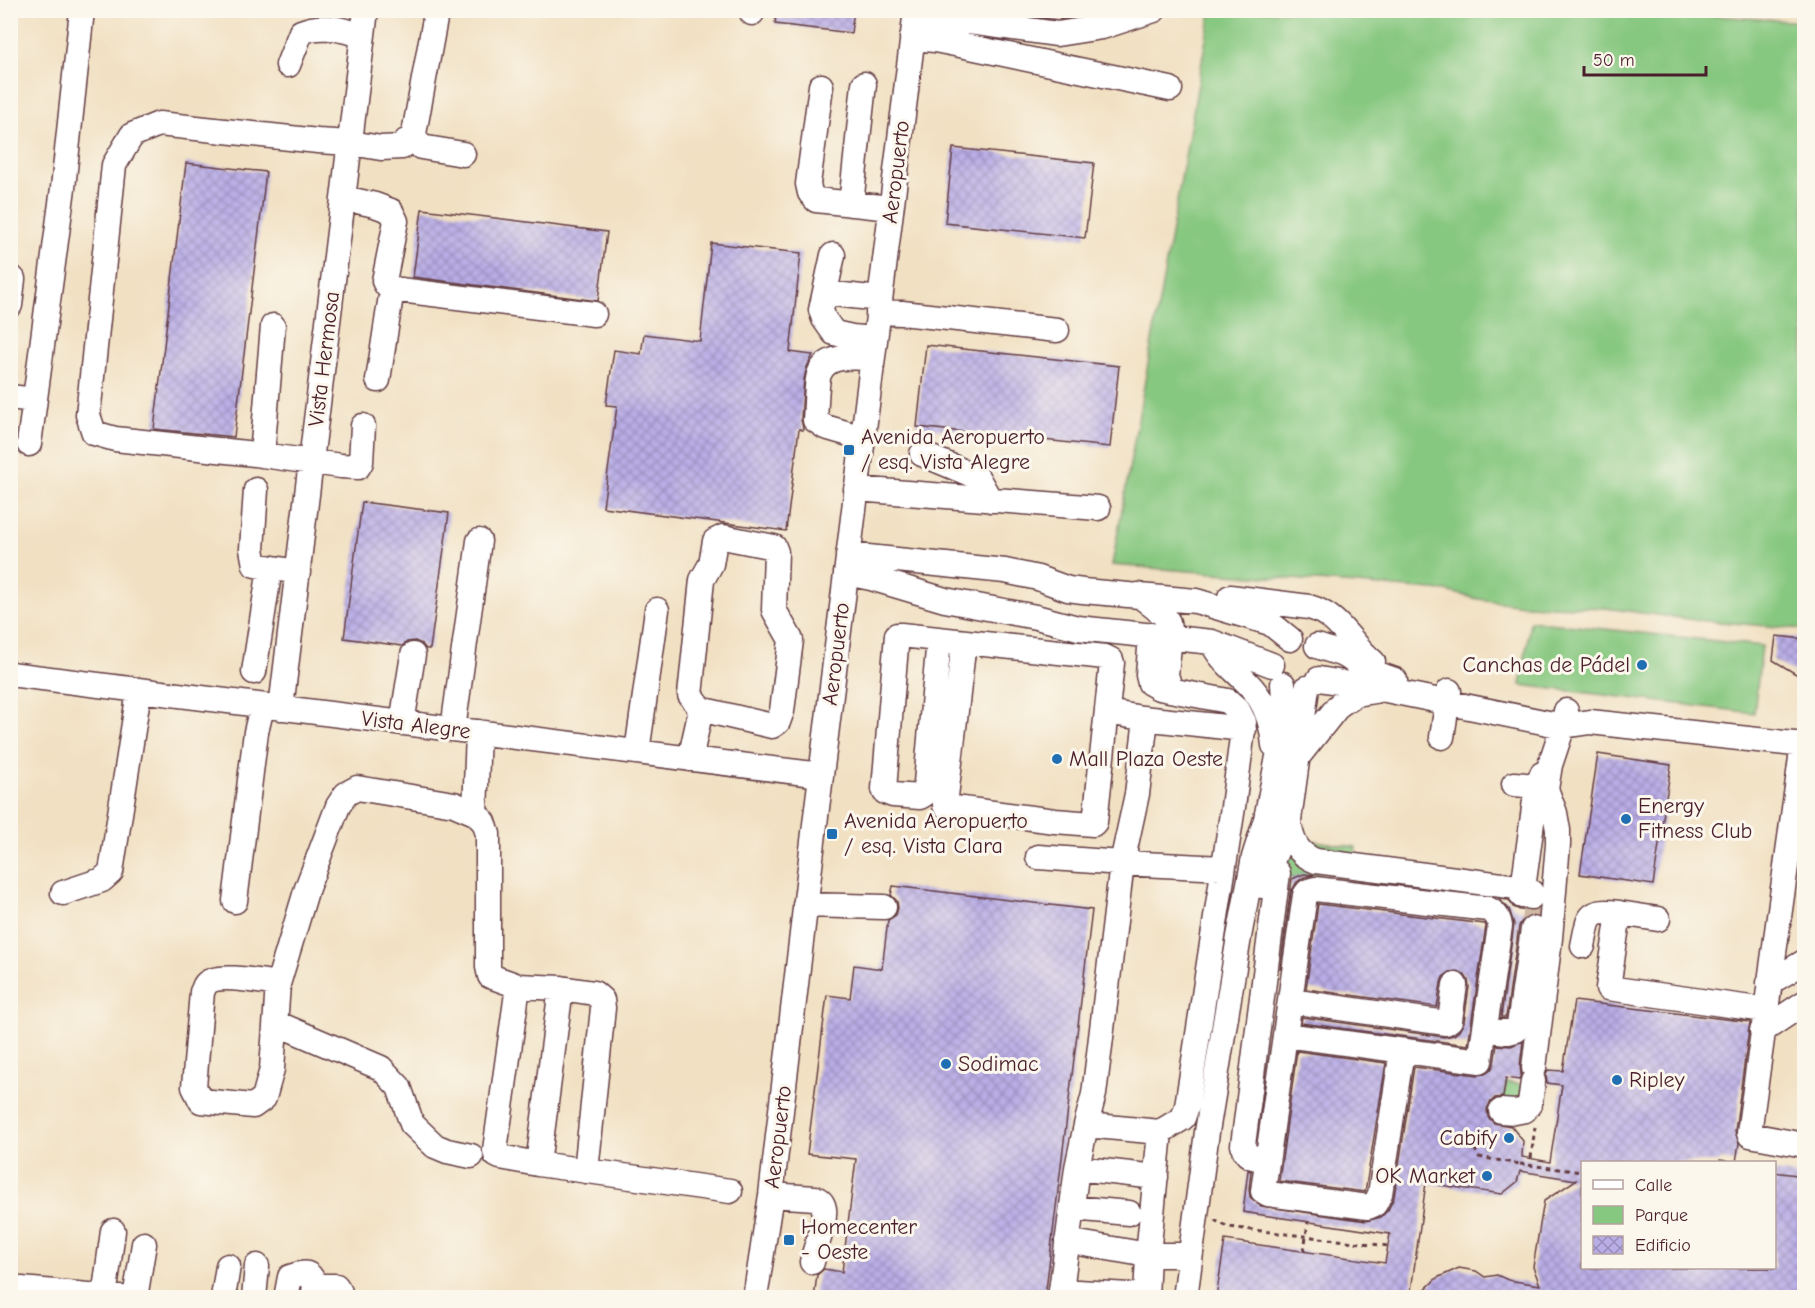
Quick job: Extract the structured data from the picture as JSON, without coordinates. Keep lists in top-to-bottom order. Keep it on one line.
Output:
{"streets":{"street":["Aeropuerto","Vista Hermosa","Vista Alegre"]},"crossings":[["Aeropuerto","Vista Alegre"],["Vista Hermosa","Vista Alegre"]],"places":{"transit":["Avenida Aeropuerto / esq. Vista Alegre","Avenida Aeropuerto / esq. Vista Clara","Homecenter - Oeste"],"other":["Canchas de Pádel","Mall Plaza Oeste","Energy Fitness Club","Sodimac","Ripley","Cabify","OK Market"]},"legend":["Calle","Parque","Edificio"],"scale_bar":"50 m"}
